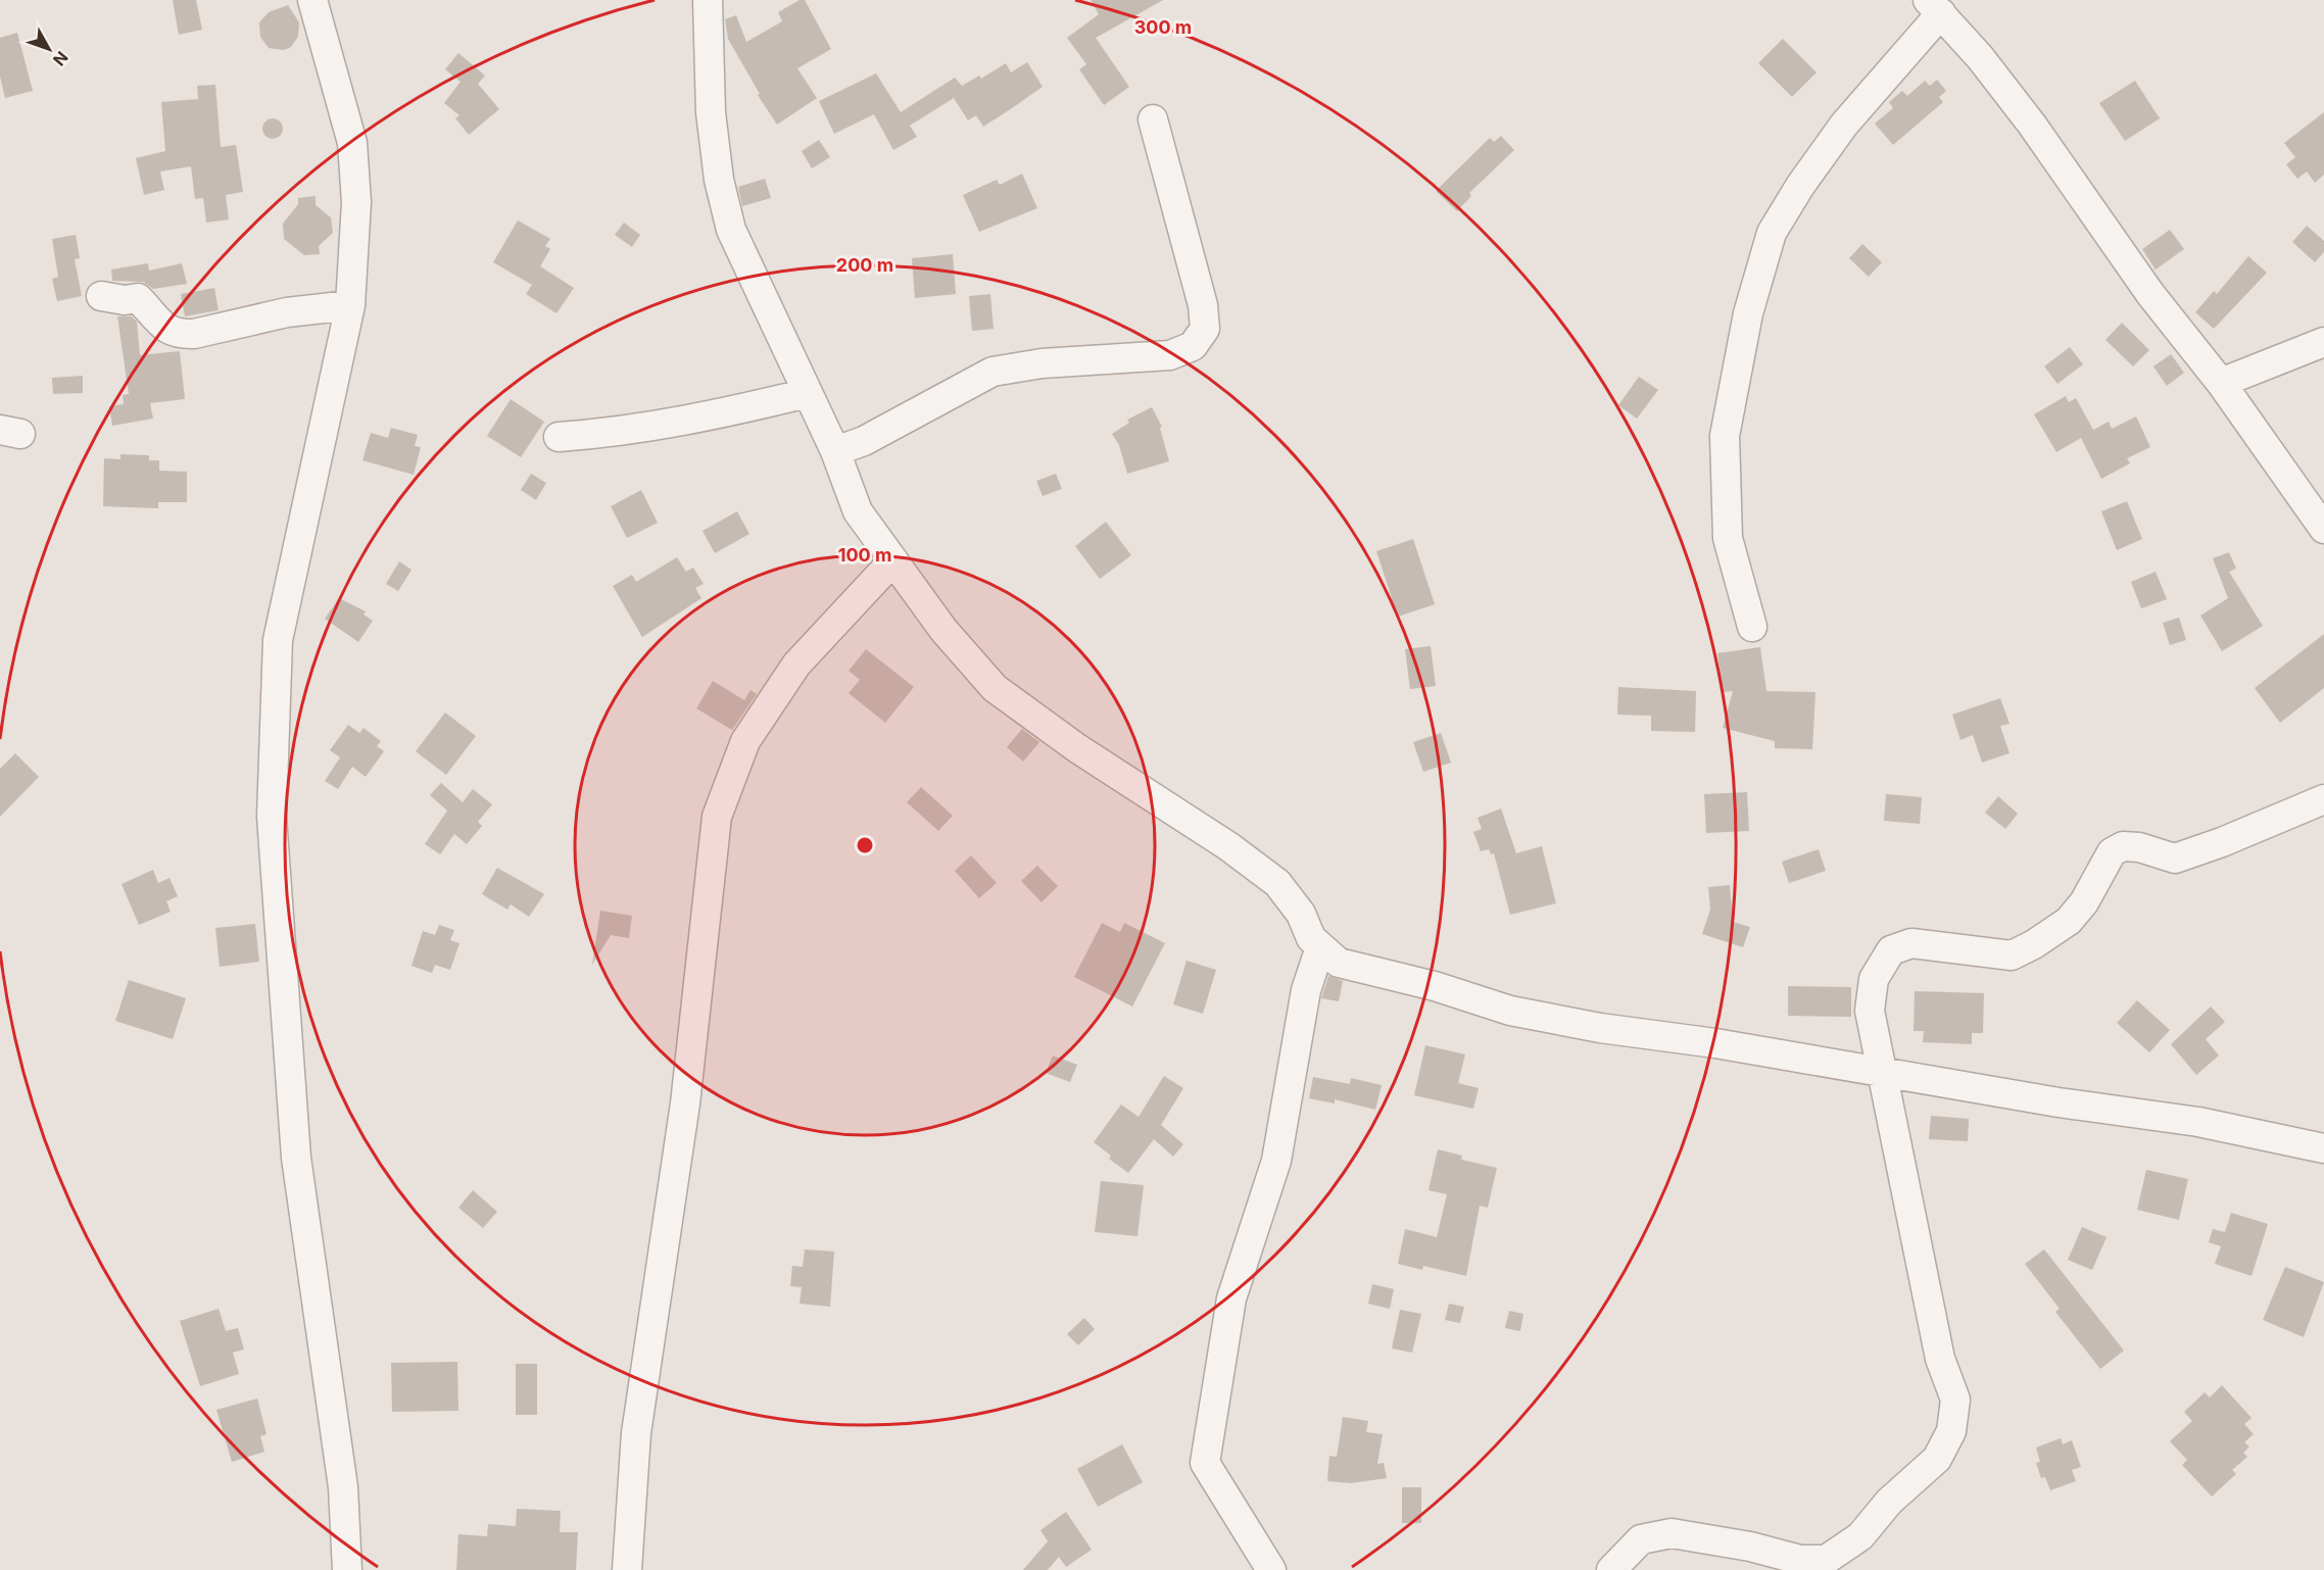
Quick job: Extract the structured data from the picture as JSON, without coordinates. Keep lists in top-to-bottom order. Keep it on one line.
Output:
{"north":"bottom right","rings":["300 m","200 m","100 m"]}
